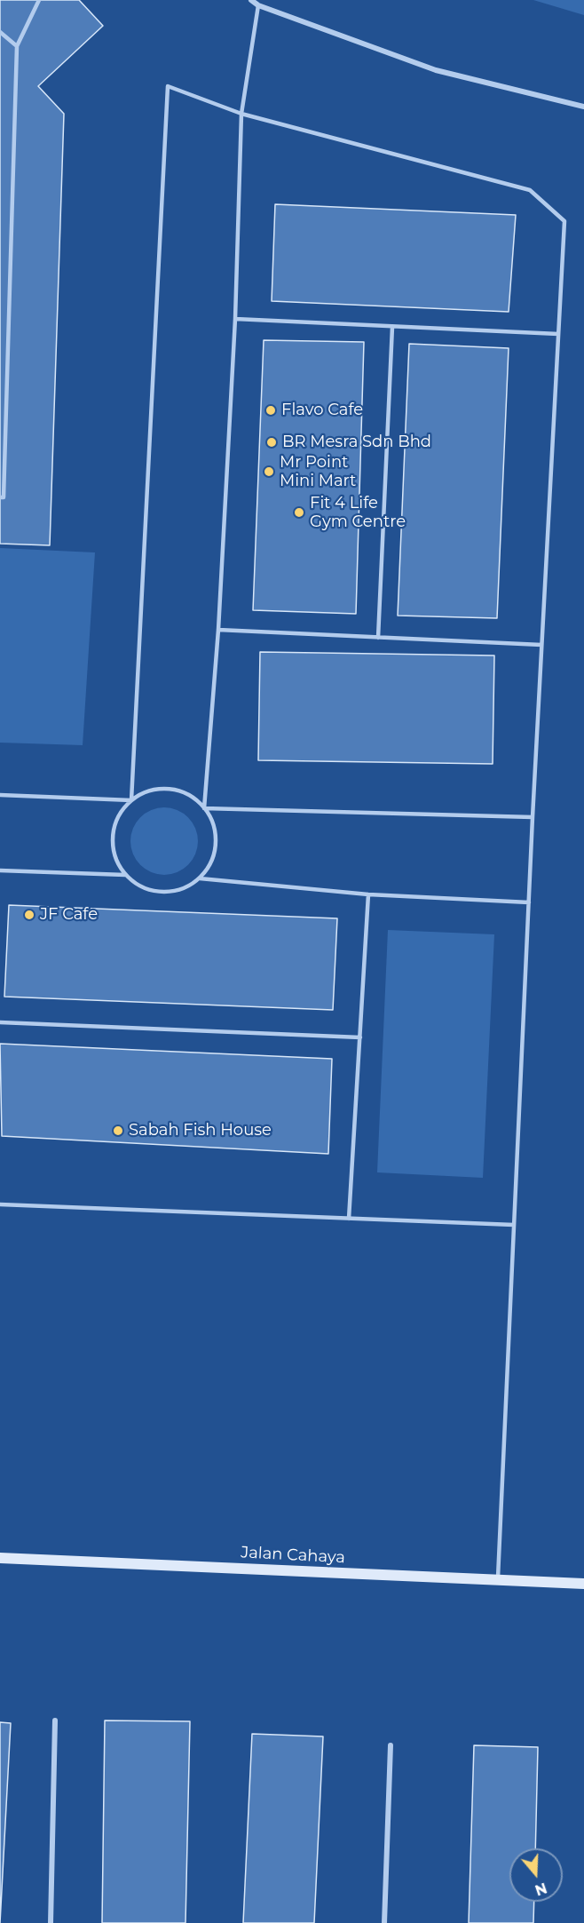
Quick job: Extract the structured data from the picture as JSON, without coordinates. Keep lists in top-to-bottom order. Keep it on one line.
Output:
{"streets":{"street":["Jalan Cahaya"]},"places":["Flavo Cafe","BR Mesra Sdn Bhd","Mr Point Mini Mart","Fit 4 Life Gym Centre","JF Cafe","Sabah Fish House"],"north":"bottom"}
